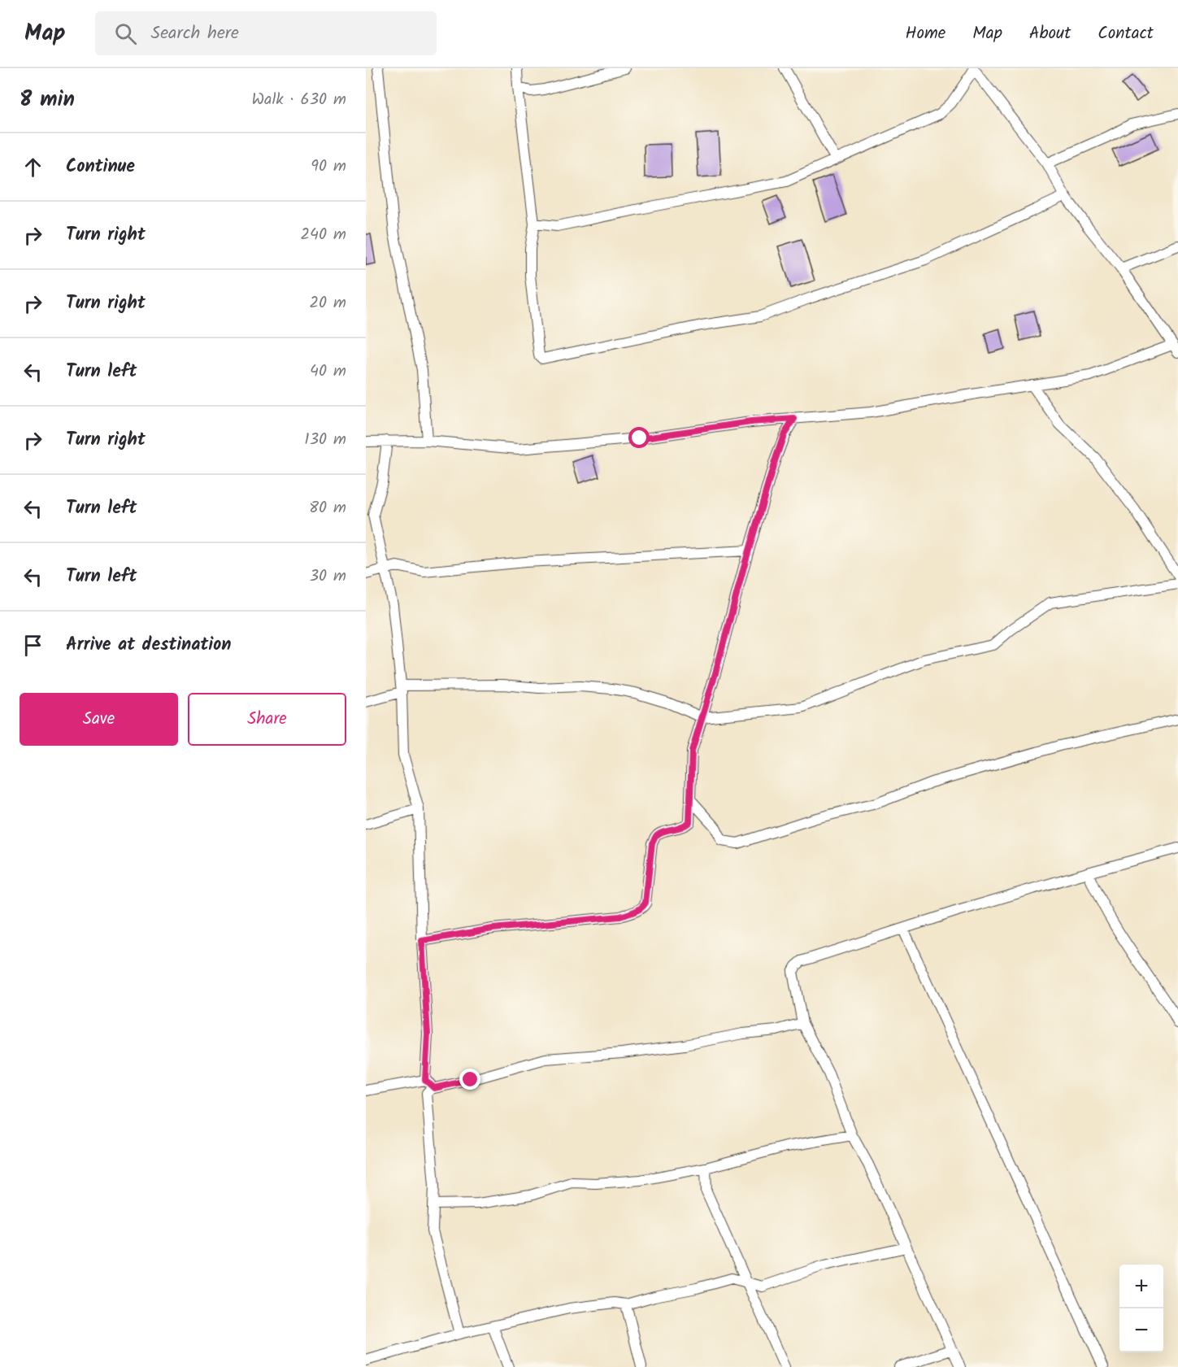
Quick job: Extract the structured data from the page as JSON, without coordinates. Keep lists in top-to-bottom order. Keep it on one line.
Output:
{"page":{"header":"Map","search":"Search here","nav":["Home","Map","About","Contact"],"heading":["8 min","Walk · 630 m"],"list":[["Continue","90 m"],["Turn right","240 m"],["Turn right","20 m"],["Turn left","40 m"],["Turn right","130 m"],["Turn left","80 m"],["Turn left","30 m"],"Arrive at destination"],"buttons":["Save","Share"],"map_buttons":["+","−"]}}
